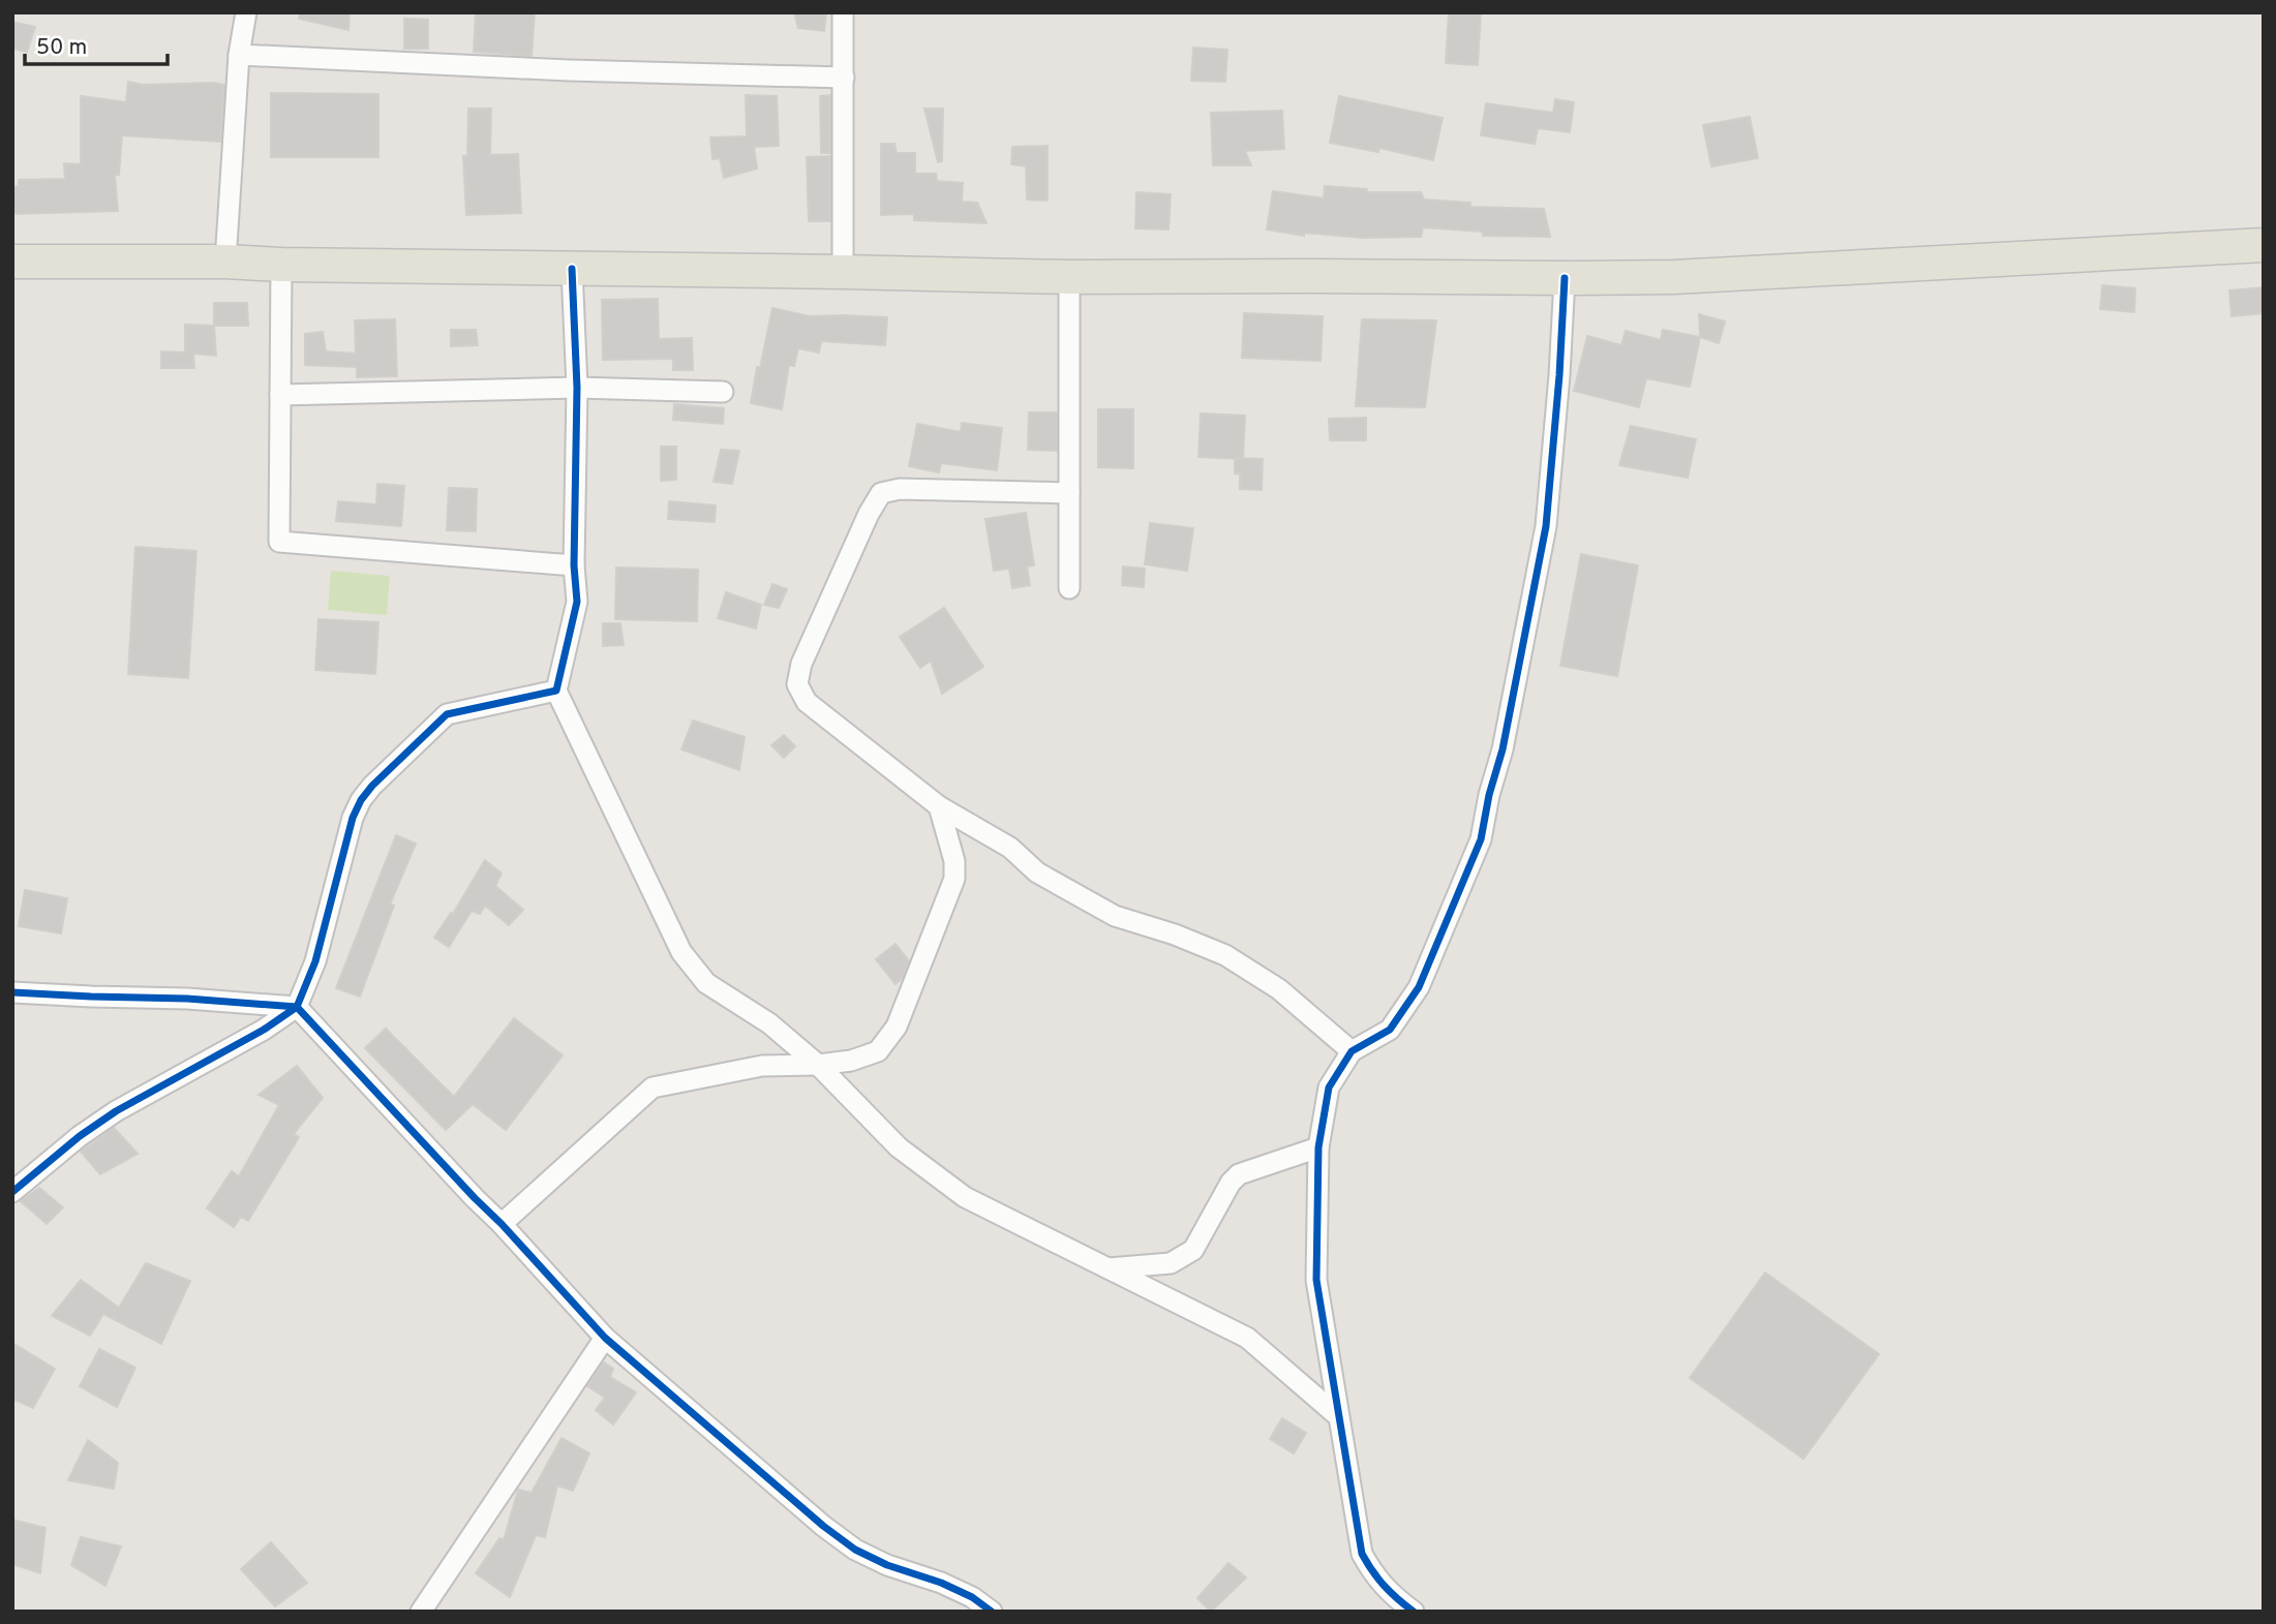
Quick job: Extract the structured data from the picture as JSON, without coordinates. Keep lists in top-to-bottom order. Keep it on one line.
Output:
{"scale_bar":"50 m"}
